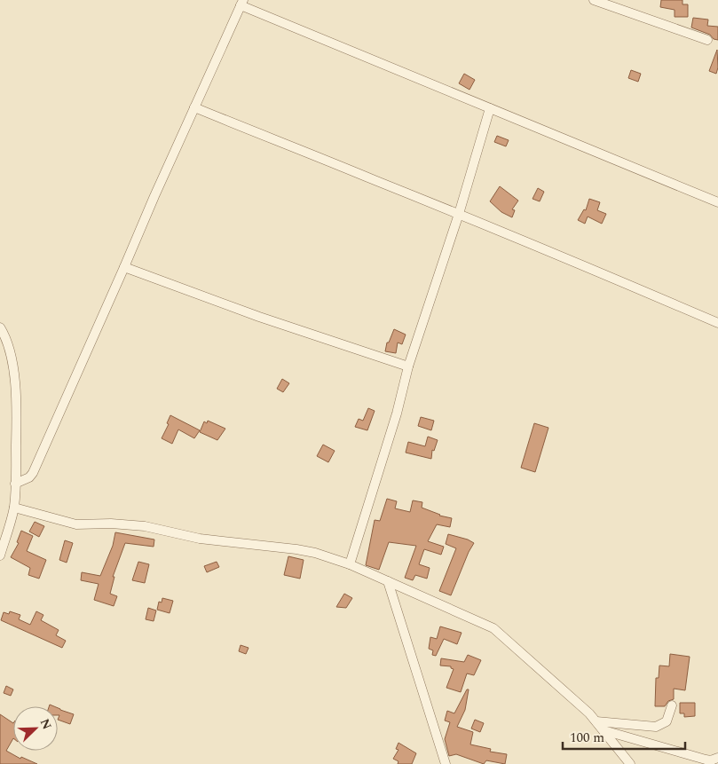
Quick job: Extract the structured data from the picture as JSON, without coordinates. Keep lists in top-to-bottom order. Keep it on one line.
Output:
{"scale_bar":"100 m","north":"top right"}
